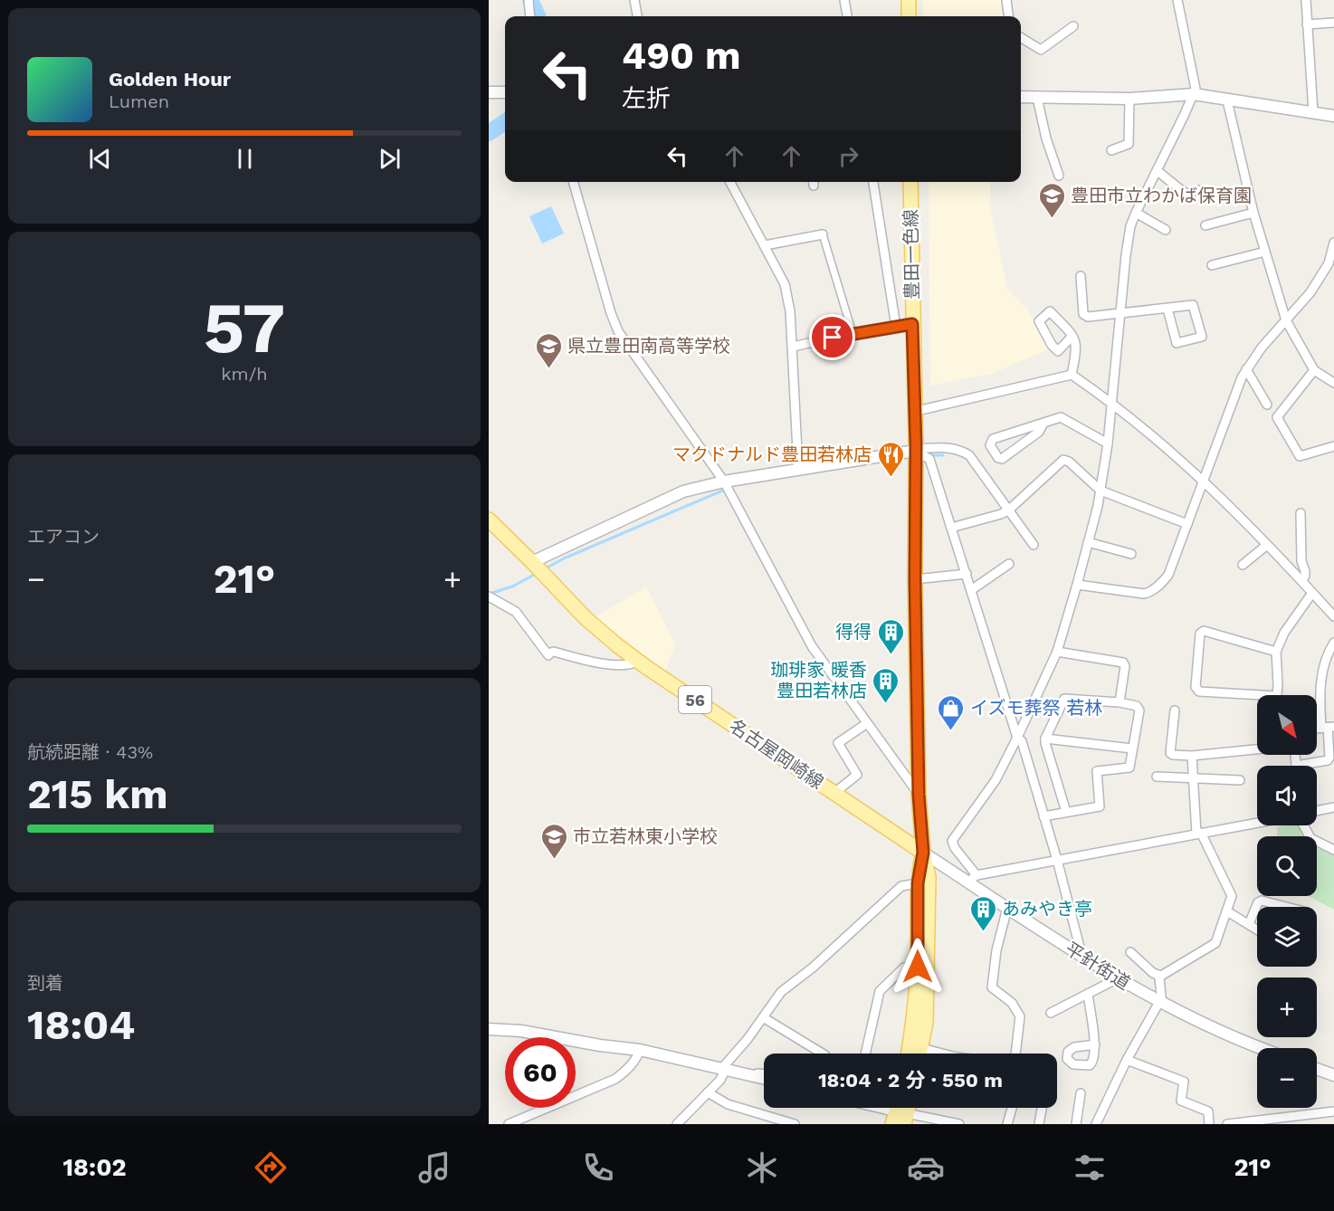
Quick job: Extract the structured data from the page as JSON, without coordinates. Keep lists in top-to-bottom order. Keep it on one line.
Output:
{"streets":{"main road":["豊田一色線","56","名古屋岡崎線"],"street":["平針街道"]},"crossings":[["豊田一色線","名古屋岡崎線"],["豊田一色線","平針街道"],["名古屋岡崎線","平針街道"]],"places":{"school or university":["豊田市立わかば保育園","県立豊田南高等学校","市立若林東小学校"],"restaurant":["マクドナルド豊田若林店"],"building":["得得","珈琲家 暖香 豊田若林店","あみやき亭"],"shop":["イズモ葬祭 若林"]},"north":"bottom right","page":{"turn":["490 m","左折"],"song":["Golden Hour","Lumen"],"tile":[["57","km/h"],"エアコン",["航続距離 · 43%","215 km"],["到着","18:04"]],"heat":["−","21°","+"],"map_buttons":["+","−"],"limit":"60","trip":"18:04 · 2 分 · 550 m","tabs":["18:02","21°"]}}
